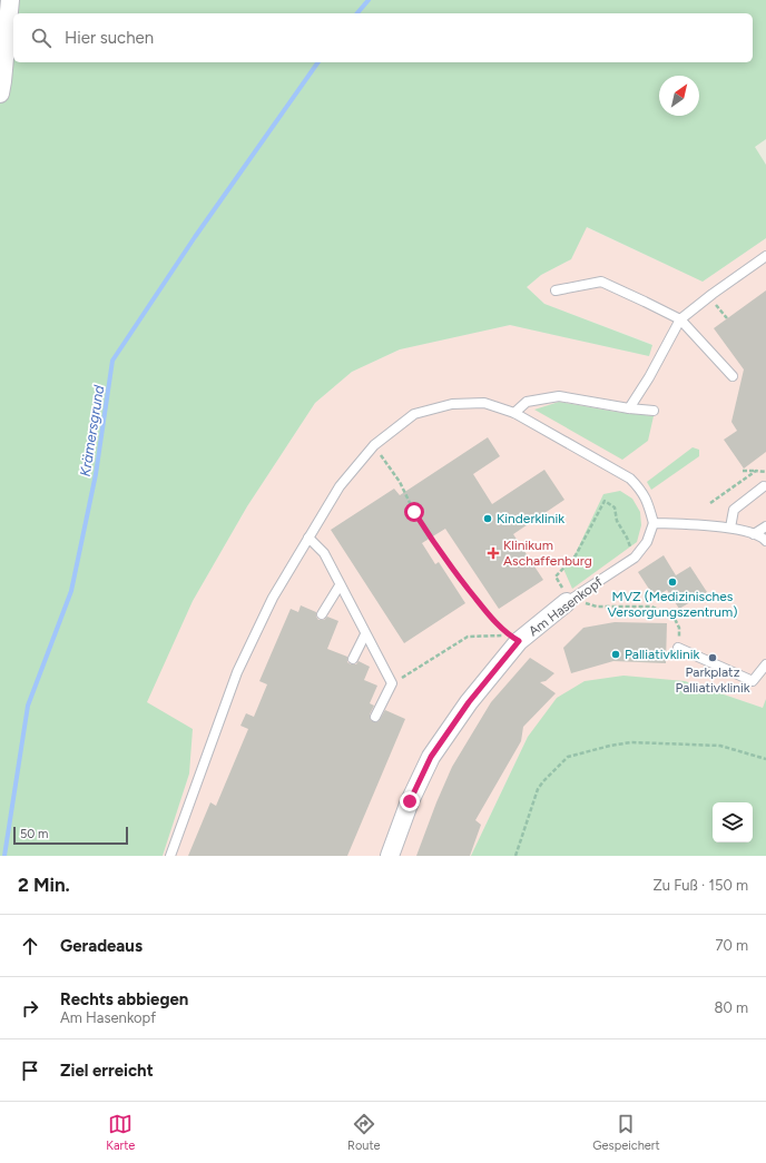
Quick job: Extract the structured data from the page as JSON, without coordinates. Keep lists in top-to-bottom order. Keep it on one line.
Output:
{"streets":{"street":["Am Hasenkopf"]},"water":["Krämersgrund"],"places":{"other":["Kinderklinik","MVZ (Medizinisches Versorgungszentrum)","Palliativklinik","Parkplatz Palliativklinik"],"health":["Klinikum Aschaffenburg"]},"scale_bar":"50 m","north":"top right","page":{"search":"Hier suchen","scale":"50 m","heading":["2 Min.","Zu Fuß · 150 m"],"list":[["Geradeaus","70 m"],["Rechts abbiegen","Am Hasenkopf","80 m"],"Ziel erreicht"],"nav":["Karte","Route","Gespeichert"]}}
